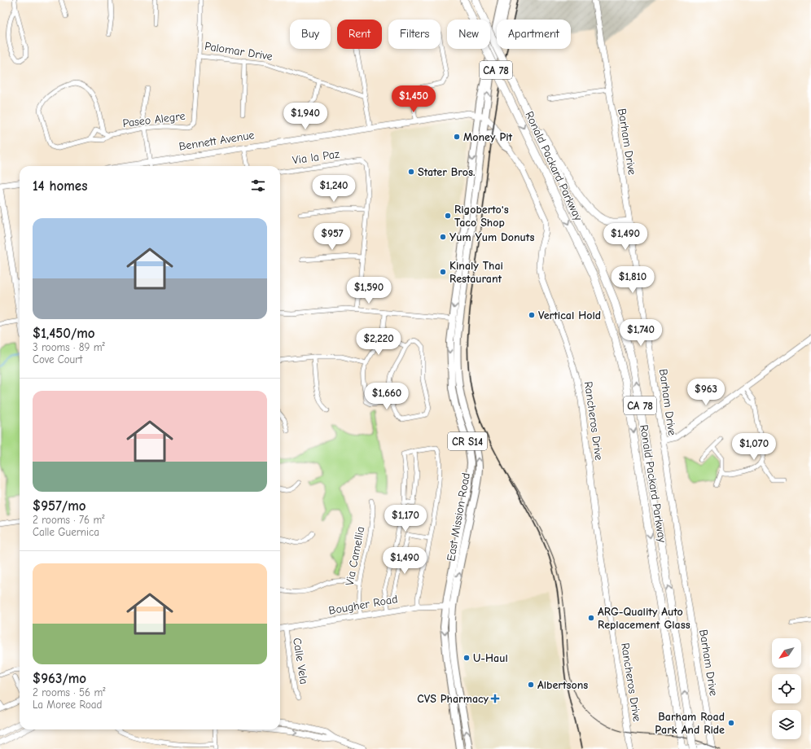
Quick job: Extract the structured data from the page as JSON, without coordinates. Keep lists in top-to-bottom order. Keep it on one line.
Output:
{"streets":{"highway":["CA 78","Ronald Packard Parkway"],"main road":["CR S14","East Mission Road"],"street":["Palomar Drive","Paseo Alegre","Bennett Avenue","Barham Drive","Via la Paz","Rancheros Drive","Via Camellia","Bougher Road","Calle Vela"]},"crossings":[["Palomar Drive","Paseo Alegre"],["Bennett Avenue","Rancheros Drive"],["Bennett Avenue","East Mission Road"],["Rancheros Drive","East Mission Road"],["East Mission Road","Bougher Road"],["Via Camellia","Bougher Road"],["Bougher Road","Calle Vela"]],"places":{"other":["Money Pit","Stater Bros.","Rigoberto's Taco Shop","Yum Yum Donuts","Kinaly Thai Restaurant","Vertical Hold","ARG-Quality Auto Replacement Glass","U-Haul","Albertsons","Barham Road Park And Ride"],"health":["CVS Pharmacy"]},"north":"bottom left","page":{"chip":["Buy","Rent","Filters","New","Apartment"],"price":["$1,450","$1,940","$1,240","$957","$1,490","$1,810","$1,590","$1,740","$2,220","$963","$1,660","$1,070","$1,170","$1,490"],"heading":"14 homes","list":[{"name":"$1,450/mo","note":"3 rooms · 89 m² · Cove Court"},{"name":"$957/mo","note":"2 rooms · 76 m² · Calle Guernica"},{"name":"$963/mo","note":"2 rooms · 56 m² · La Moree Road"}]}}
